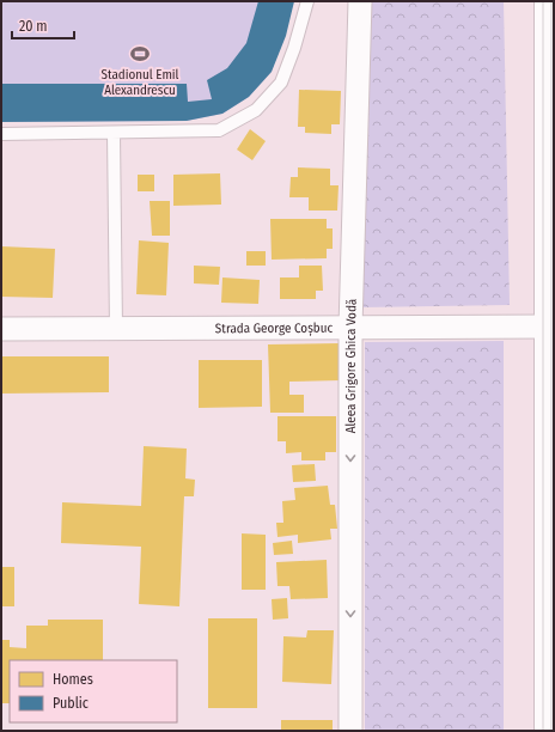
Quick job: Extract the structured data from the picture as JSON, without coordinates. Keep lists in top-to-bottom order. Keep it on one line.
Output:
{"streets":{"street":["Strada George Coșbuc","Aleea Grigore Ghica Vodă"]},"crossings":[["Strada George Coșbuc","Aleea Grigore Ghica Vodă"]],"one_way":["Aleea Grigore Ghica Vodă"],"places":{"sports":["Stadionul Emil Alexandrescu"]},"legend":["Homes","Public"],"scale_bar":"20 m"}
